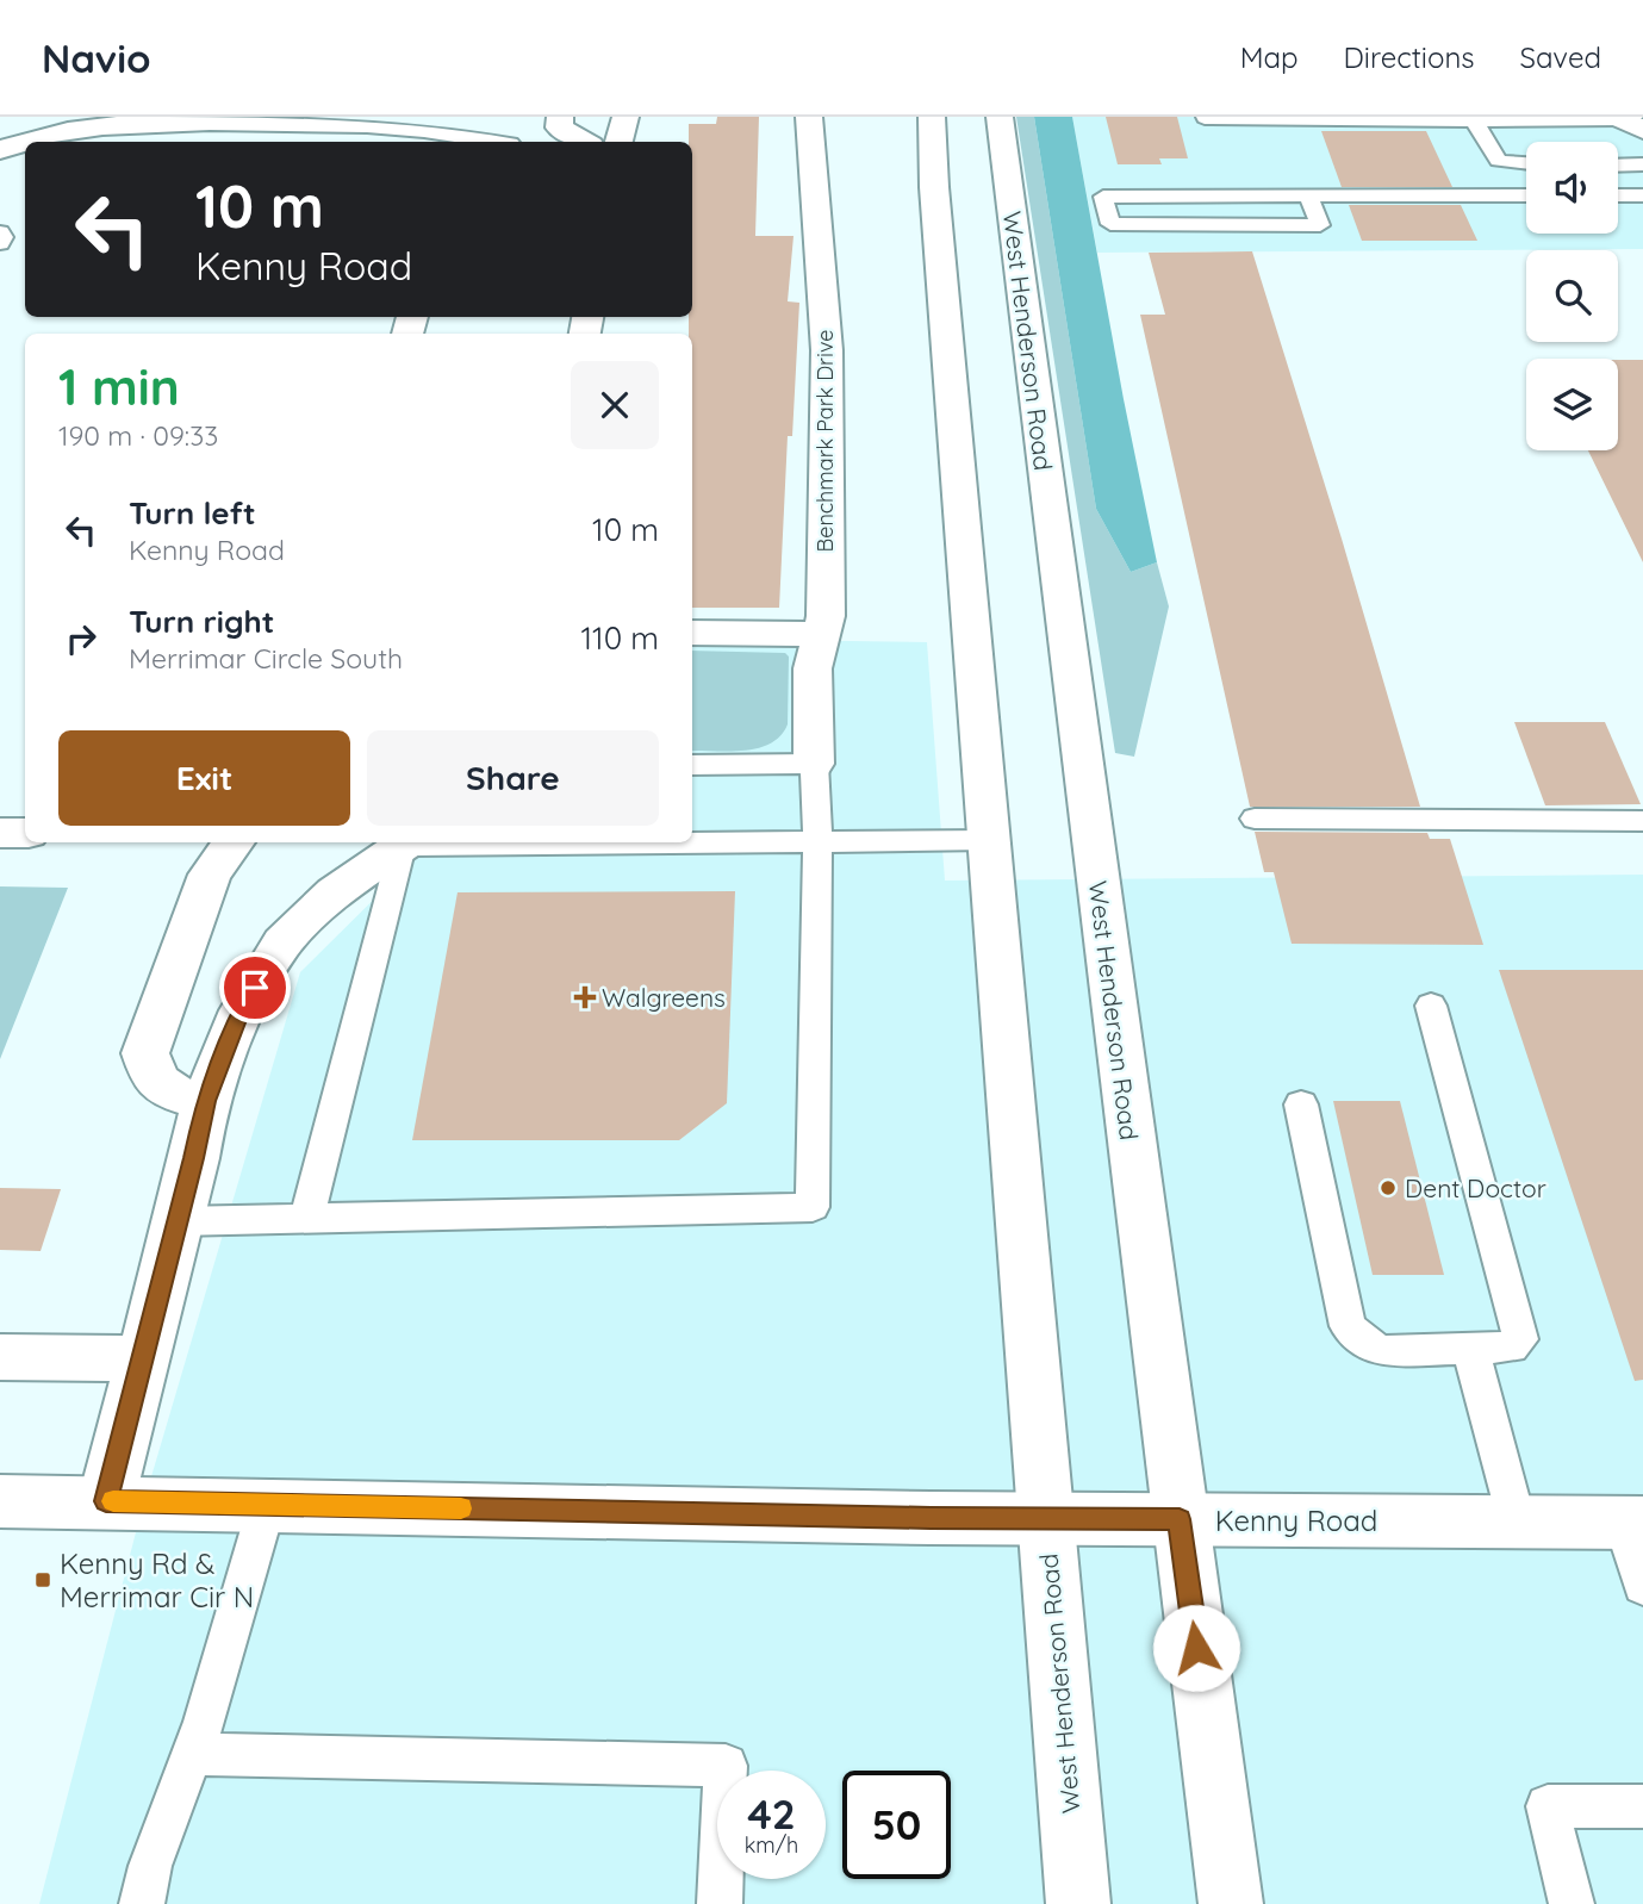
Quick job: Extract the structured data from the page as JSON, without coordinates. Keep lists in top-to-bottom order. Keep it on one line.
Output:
{"streets":{"main road":["West Henderson Road","Benchmark Park Drive","Kenny Road"]},"crossings":[["West Henderson Road","Kenny Road"]],"places":{"health":["Walgreens"],"other":["Dent Doctor"],"transit":["Kenny Rd & Merrimar Cir N"]},"page":{"header":"Navio","nav":["Map","Directions","Saved"],"turn":["10 m","Kenny Road"],"heading":["1 min","190 m · 09:33"],"list":[{"name":"Turn left","note":"Kenny Road","value":"10 m"},{"name":"Turn right","note":"Merrimar Circle South","value":"110 m"}],"buttons":["Exit","Share"],"speed":"42 km/h","limit":"50"}}
